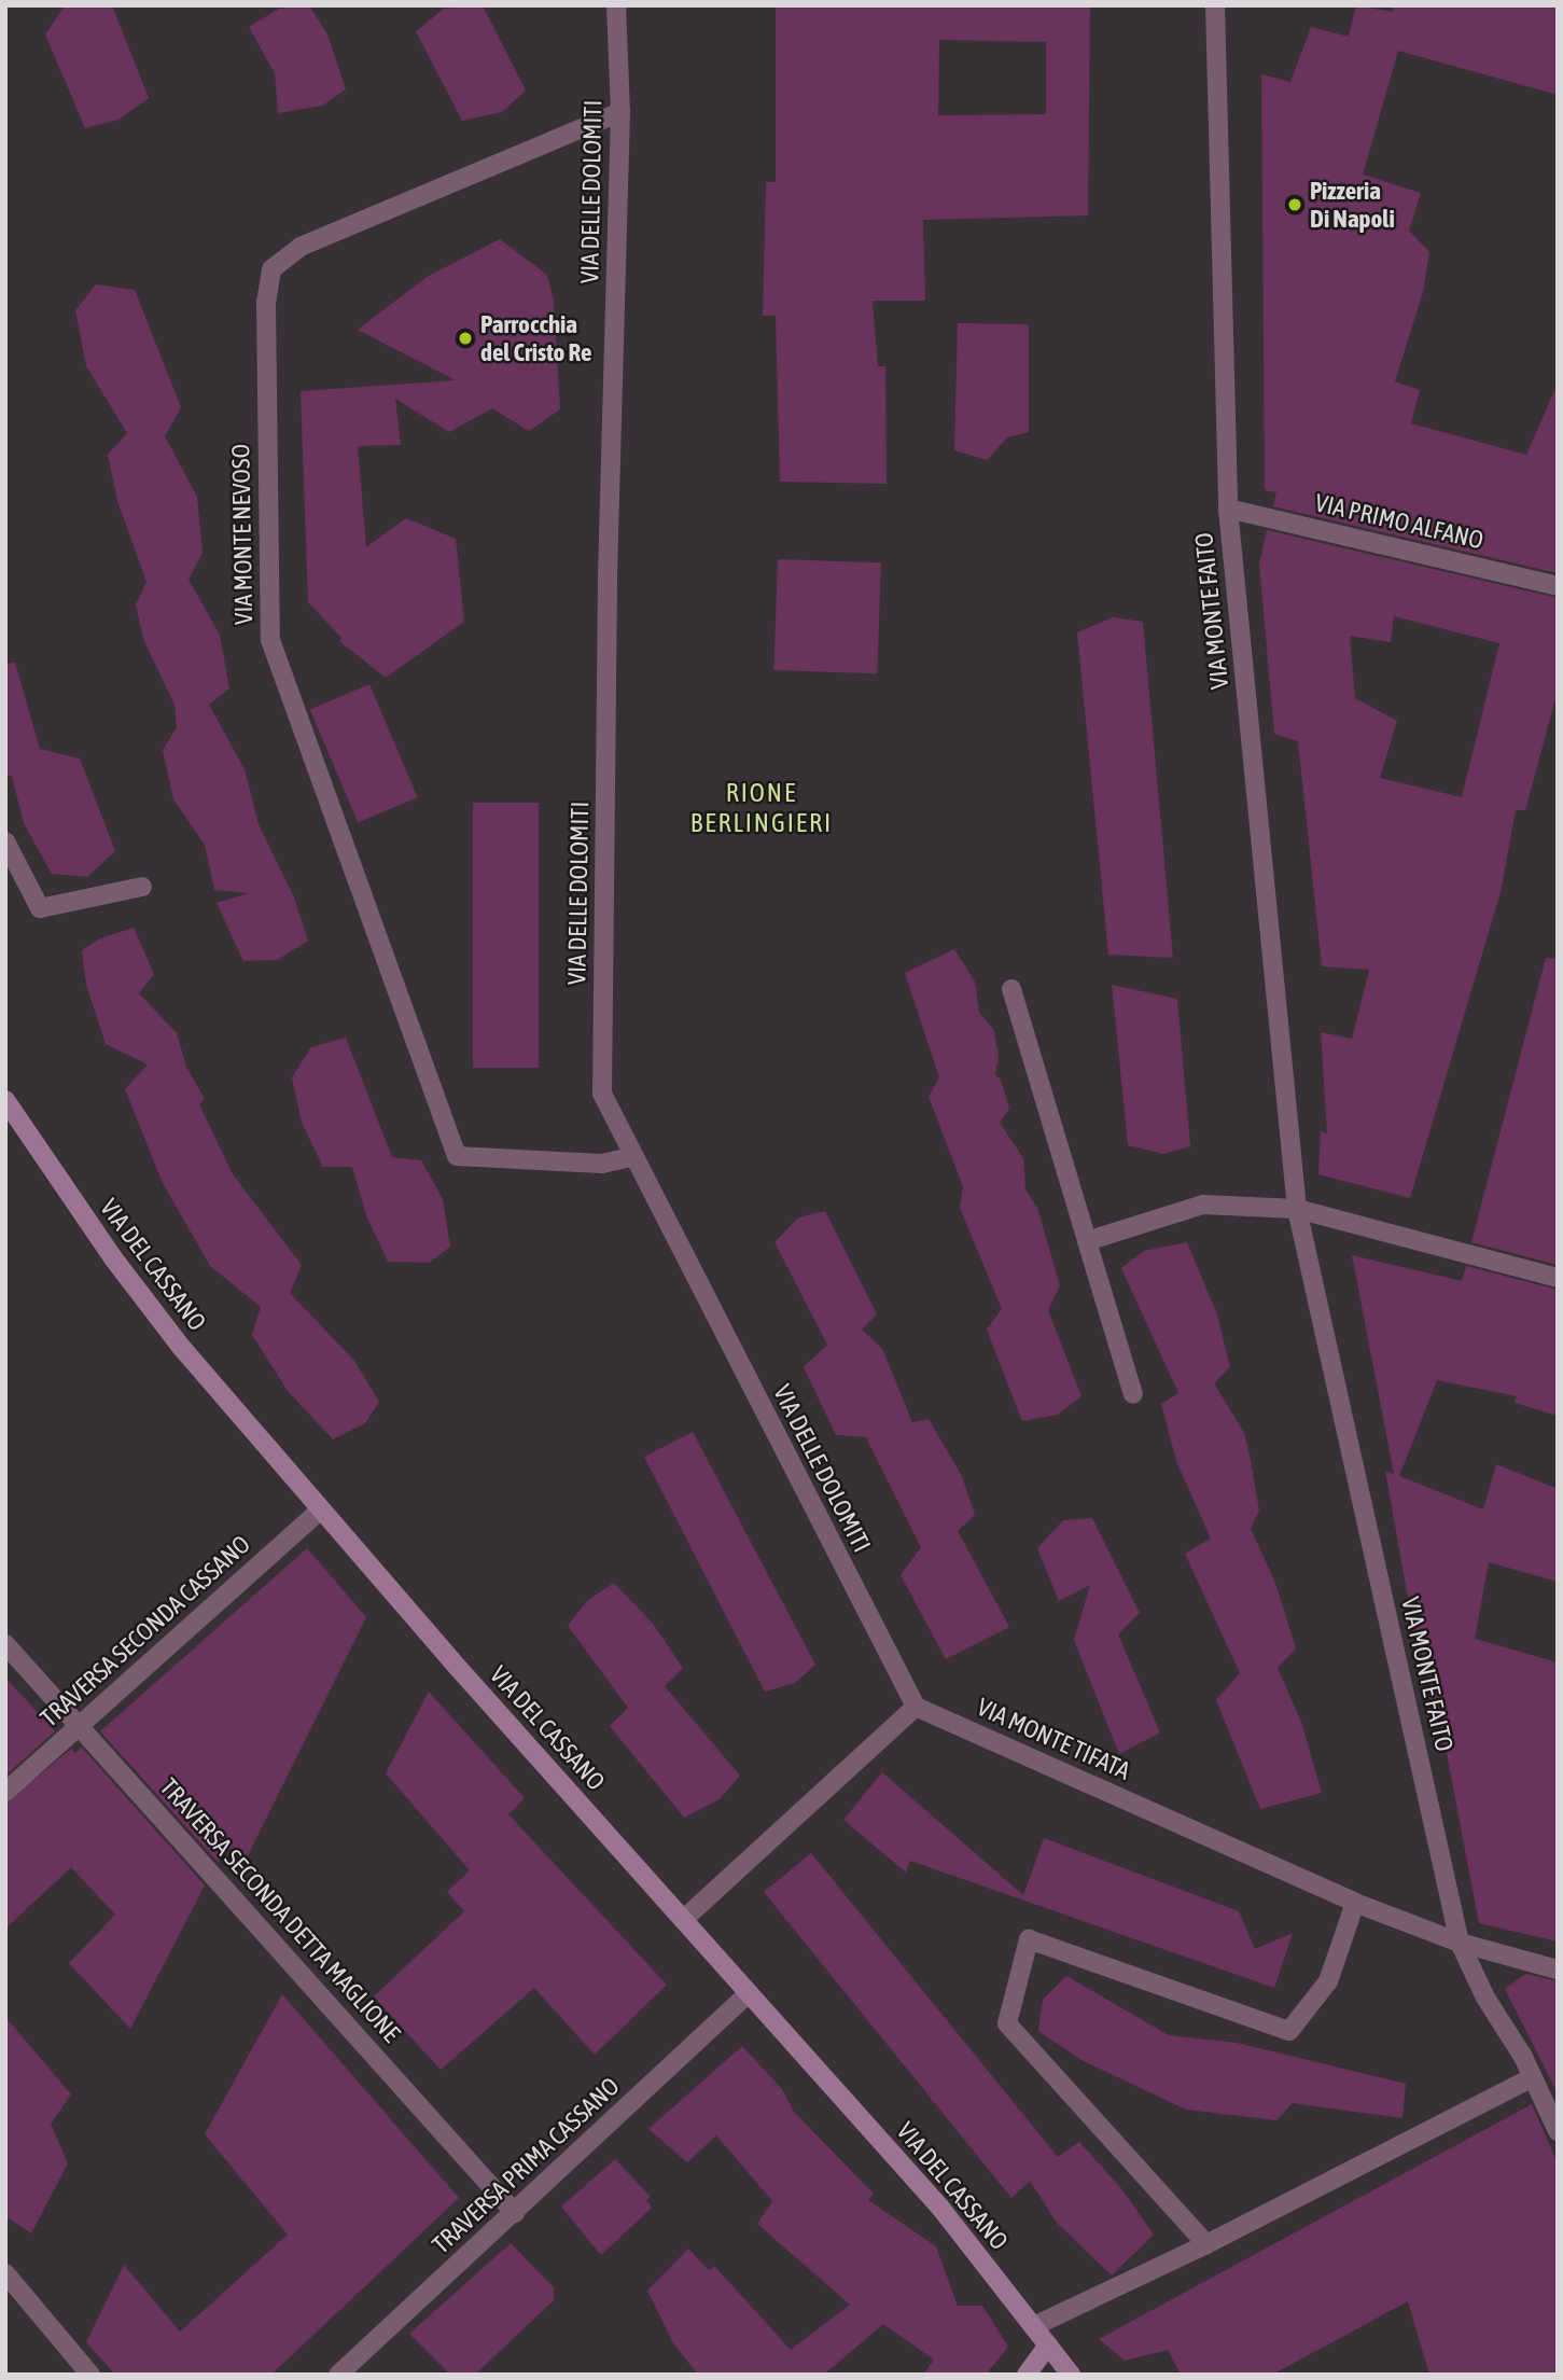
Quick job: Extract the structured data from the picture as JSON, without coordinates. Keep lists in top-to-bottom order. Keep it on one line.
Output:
{"streets":{"main road":["VIA DEL CASSANO"],"street":["VIA DELLE DOLOMITI","VIA PRIMO ALFANO","VIA MONTE NEVOSO","VIA MONTE FAITO","TRAVERSA SECONDA CASSANO","VIA MONTE TIFATA","TRAVERSA SECONDA DETTA MAGLIONE","TRAVERSA PRIMA CASSANO"]},"crossings":[["VIA DELLE DOLOMITI","VIA MONTE NEVOSO"],["VIA DELLE DOLOMITI","VIA MONTE TIFATA"],["VIA PRIMO ALFANO","VIA MONTE FAITO"],["VIA MONTE FAITO","VIA MONTE TIFATA"],["VIA DEL CASSANO","TRAVERSA SECONDA CASSANO"],["VIA DEL CASSANO","TRAVERSA PRIMA CASSANO"],["TRAVERSA SECONDA CASSANO","TRAVERSA SECONDA DETTA MAGLIONE"],["TRAVERSA SECONDA DETTA MAGLIONE","TRAVERSA PRIMA CASSANO"]],"districts":["RIONE BERLINGIERI"],"places":["Pizzeria Di Napoli","Parrocchia del Cristo Re"]}
